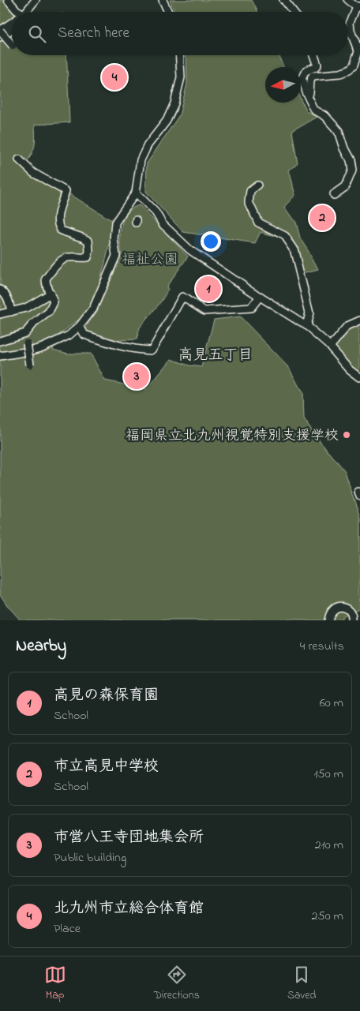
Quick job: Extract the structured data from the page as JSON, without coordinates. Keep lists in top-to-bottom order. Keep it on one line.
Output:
{"districts":["高見五丁目"],"parks":["福祉公園"],"places":["福岡県立北九州視覚特別支援学校"],"north":"left","page":{"search":"Search here","pins":["4","2","1","3"],"heading":["Nearby","4 results"],"list":[{"mark":"1","name":"高見の森保育園","note":"School","value":"60 m"},{"mark":"2","name":"市立高見中学校","note":"School","value":"150 m"},{"mark":"3","name":"市営八王寺団地集会所","note":"Public building","value":"210 m"},{"mark":"4","name":"北九州市立総合体育館","note":"Place","value":"250 m"}],"nav":["Map","Directions","Saved"]}}
